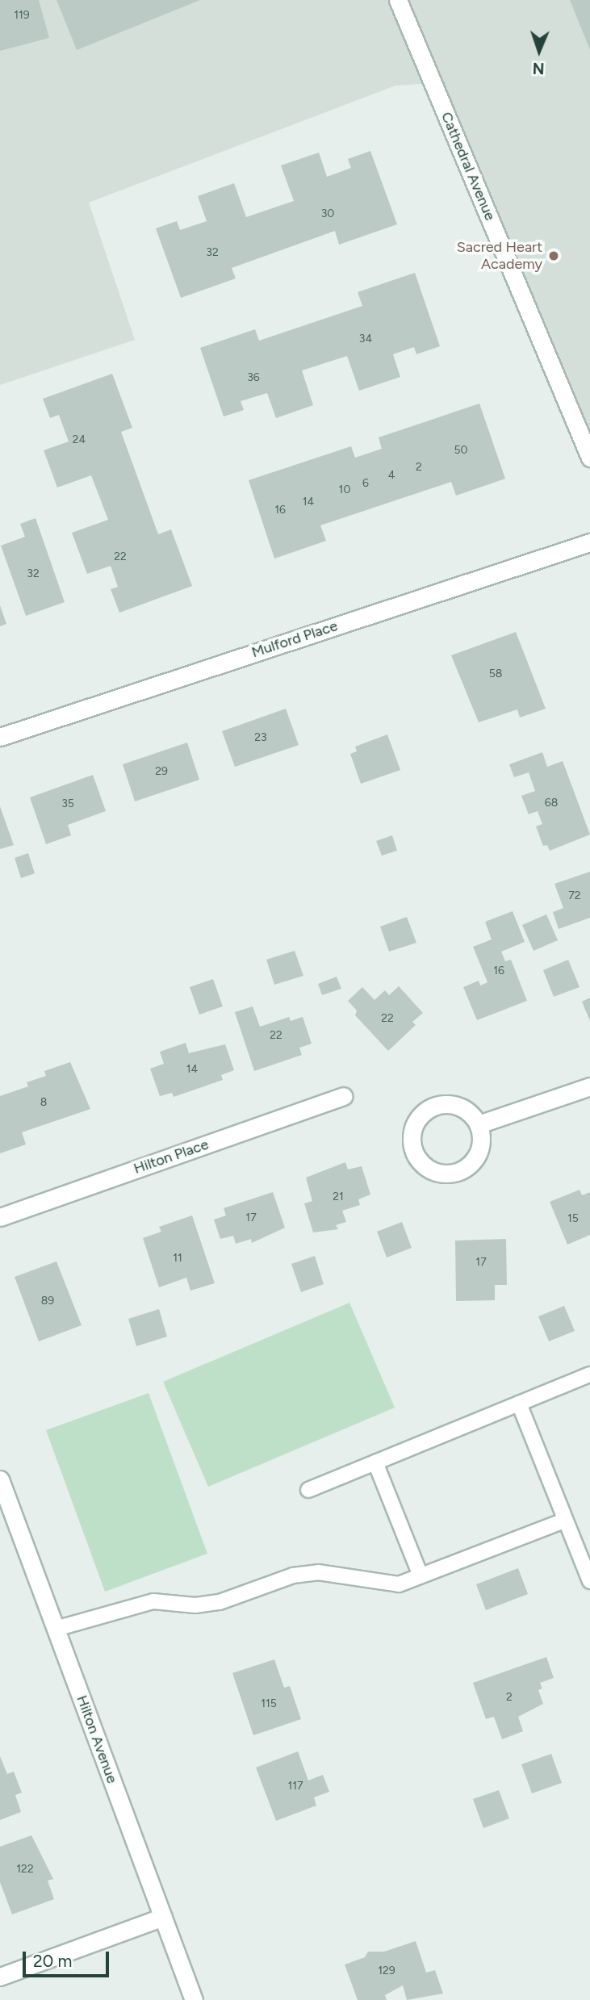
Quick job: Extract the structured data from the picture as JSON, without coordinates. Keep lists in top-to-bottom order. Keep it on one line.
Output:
{"streets":{"street":["Cathedral Avenue","Mulford Place","Hilton Place","Hilton Avenue"]},"places":["Sacred Heart Academy"],"house_numbers":["119","30","32","34","36","24","50","2","4","6","10","14","16","22","32","58","23","29","68","35","72","16","22","22","14","8","21","17","15","11","17","89","2","115","117","122","129"],"scale_bar":"20 m","north":"bottom"}
